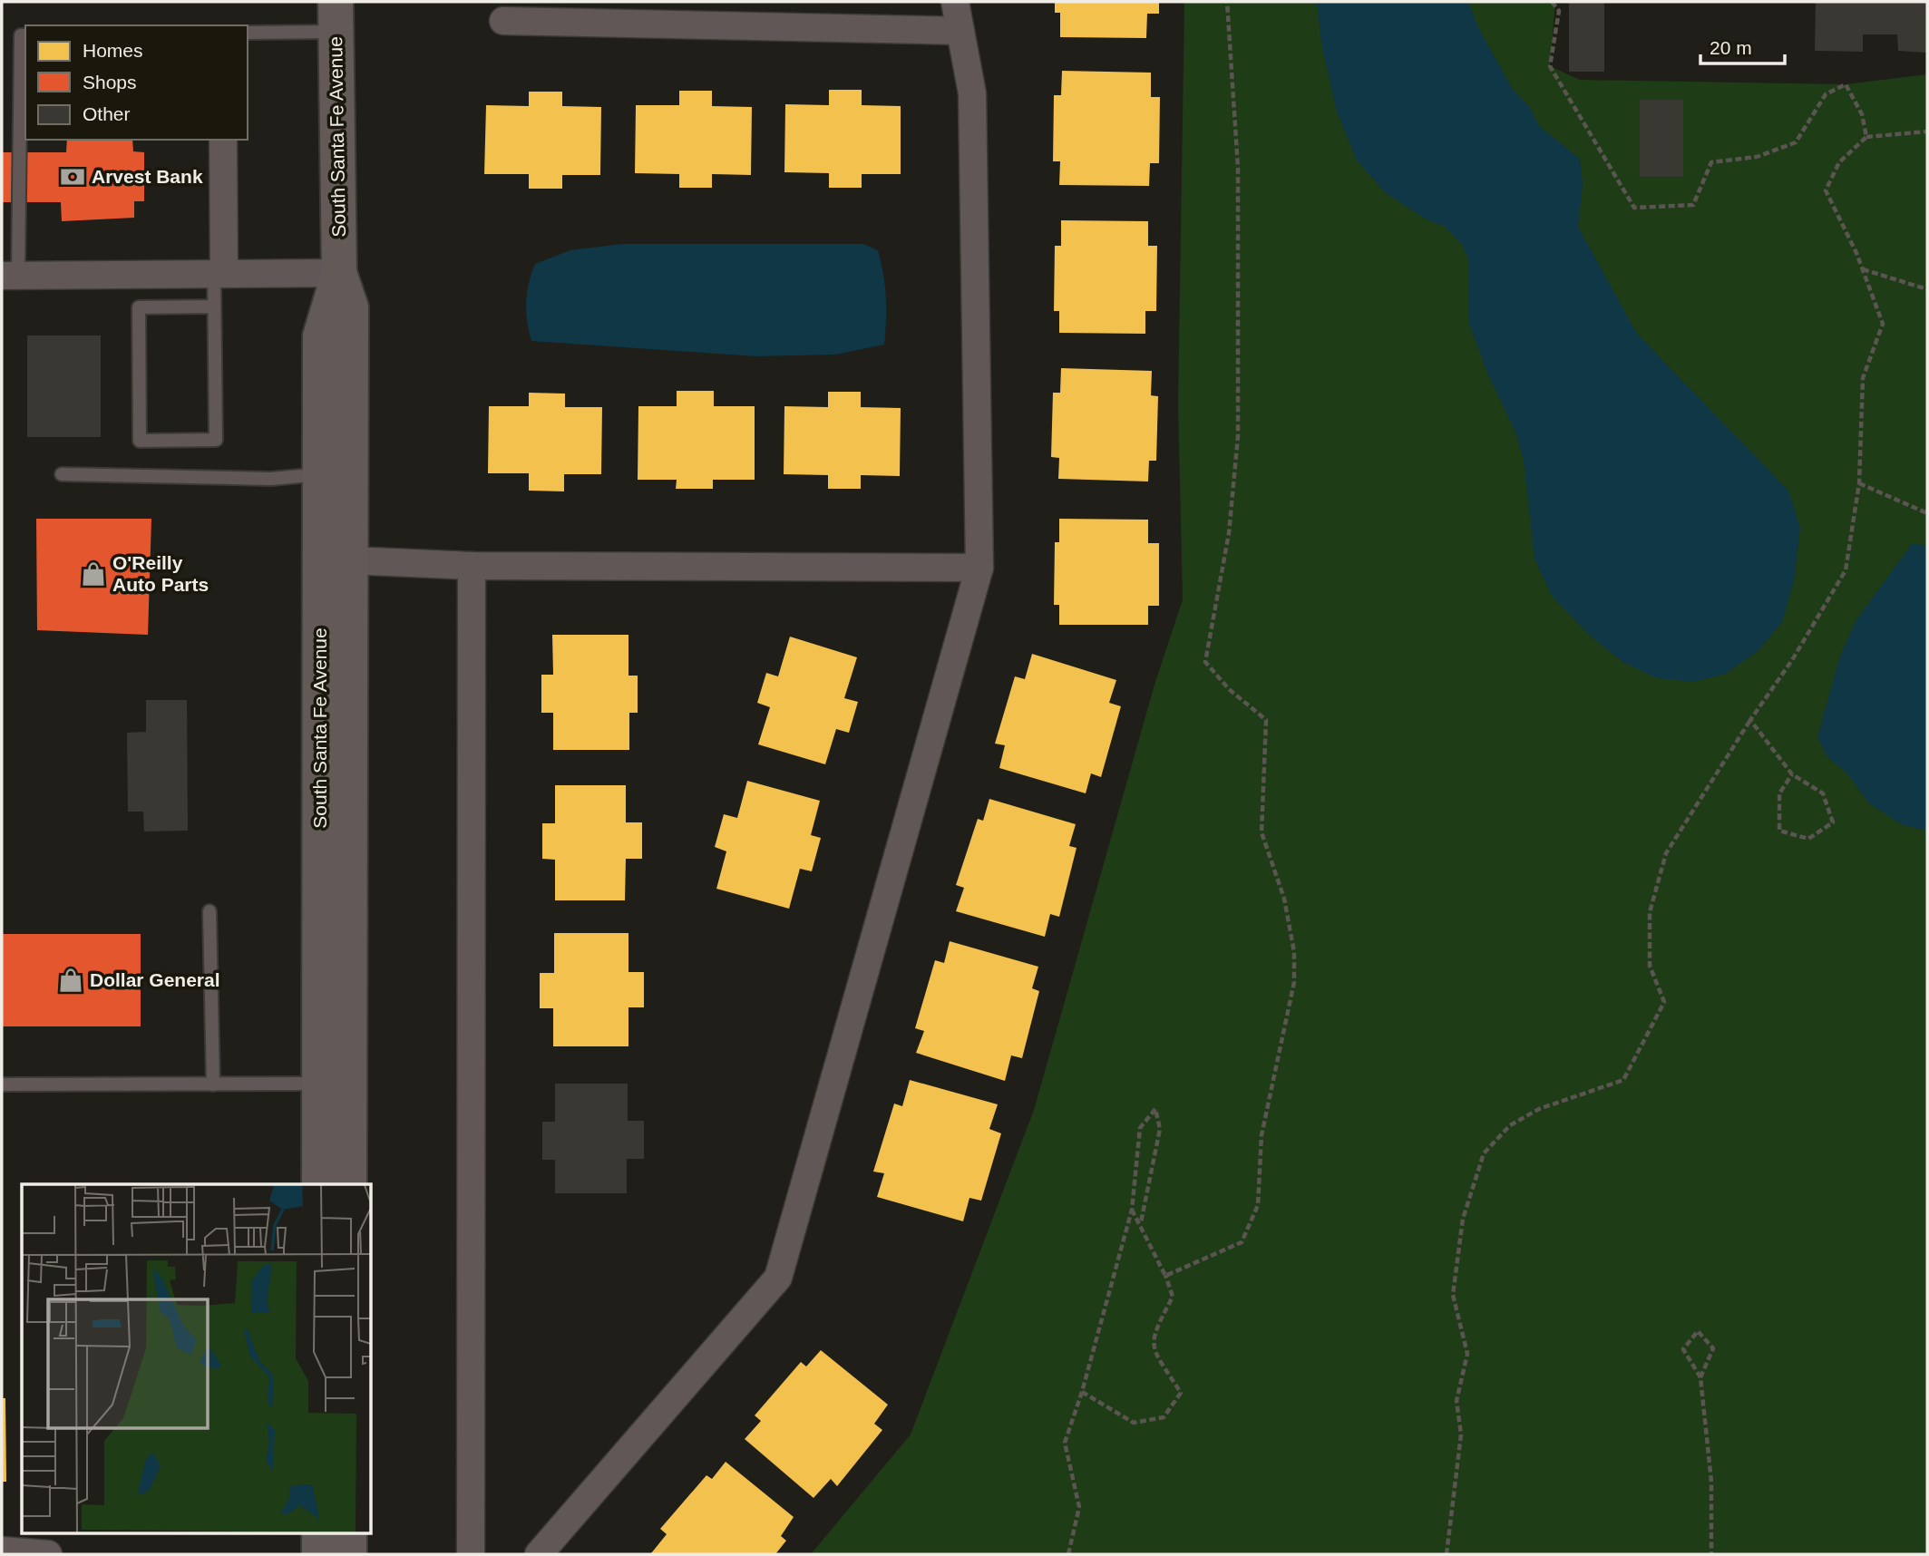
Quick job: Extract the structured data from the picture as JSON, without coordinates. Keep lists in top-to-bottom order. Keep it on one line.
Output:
{"streets":{"main road":["South Santa Fe Avenue"]},"places":{"bank":["Arvest Bank"],"shop":["O'Reilly Auto Parts","Dollar General"]},"legend":["Homes","Shops","Other"],"scale_bar":"20 m"}
